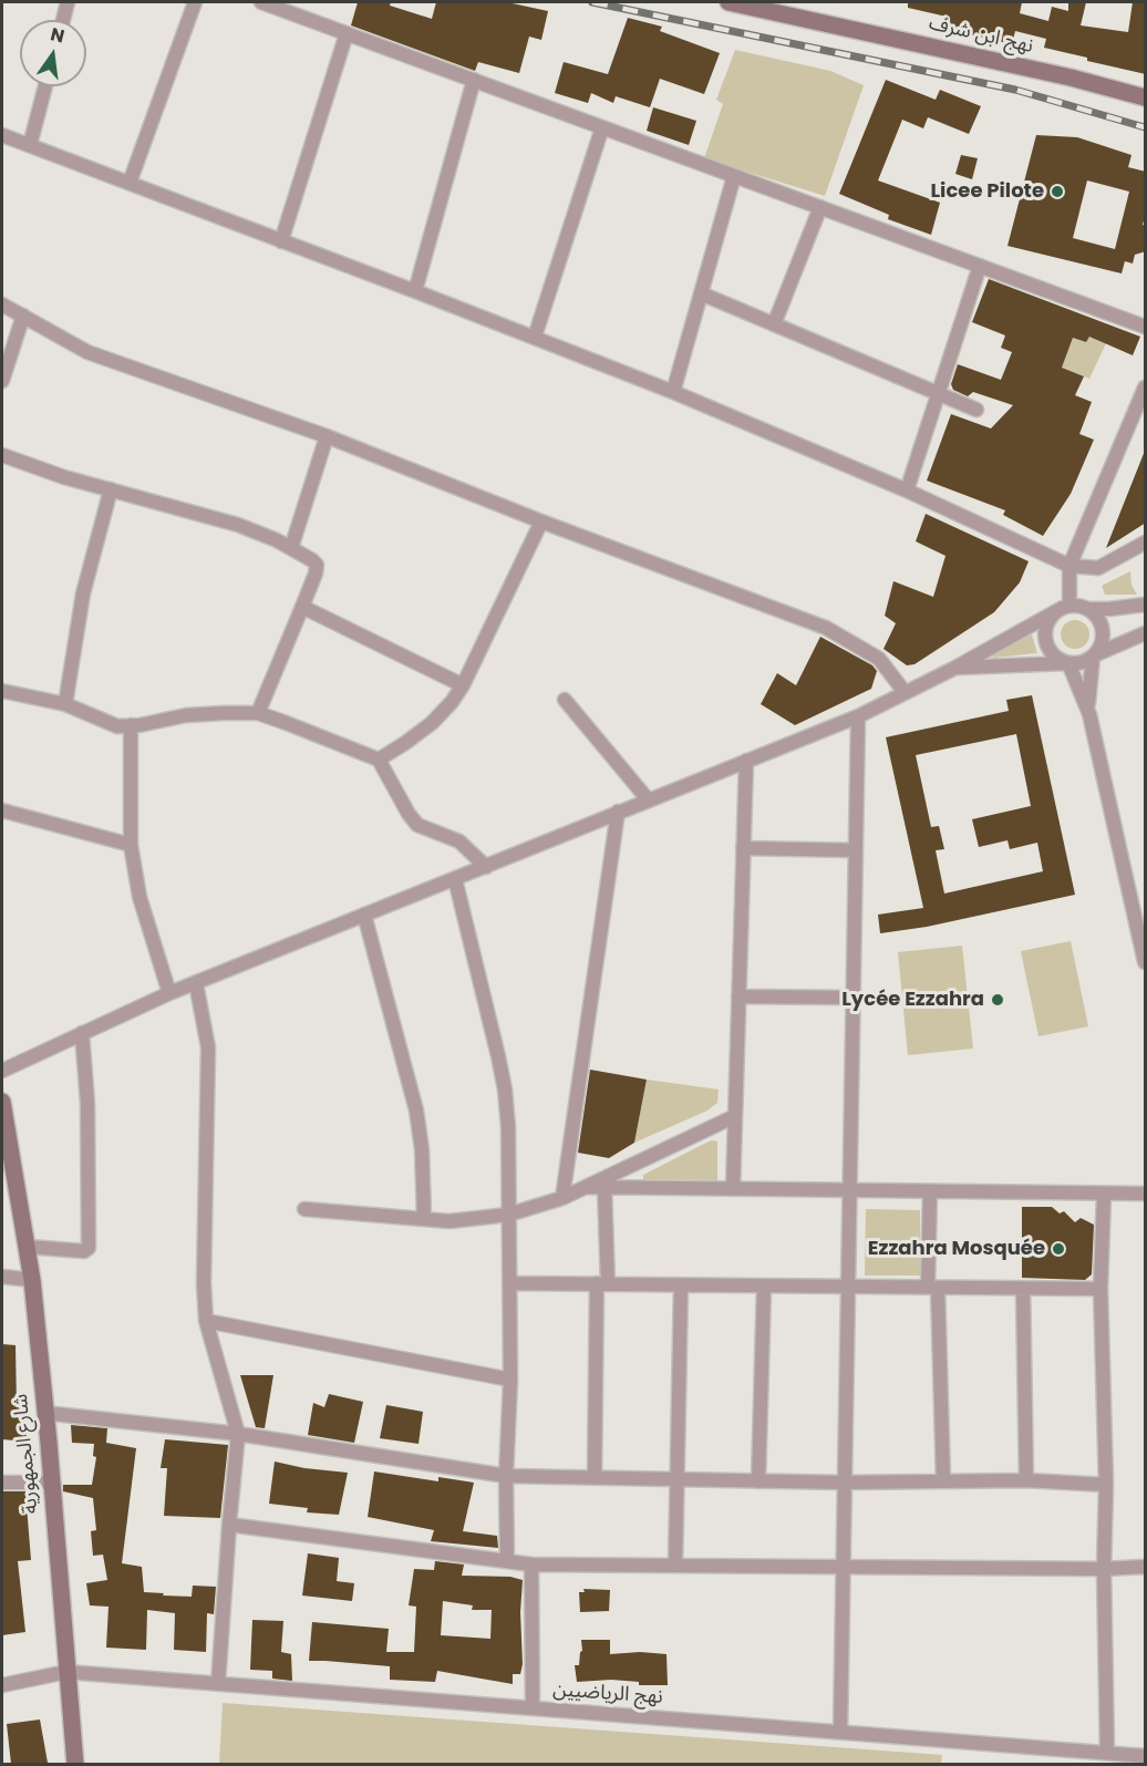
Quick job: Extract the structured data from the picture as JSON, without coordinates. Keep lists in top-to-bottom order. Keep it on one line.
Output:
{"streets":{"main road":["نهج ابن شرف","شارع الجمهورية"],"street":["نهج الرياضيين"]},"crossings":[["شارع الجمهورية","نهج الرياضيين"]],"places":["Licee Pilote","Lycée Ezzahra","Ezzahra Mosquée"],"north":"top"}
